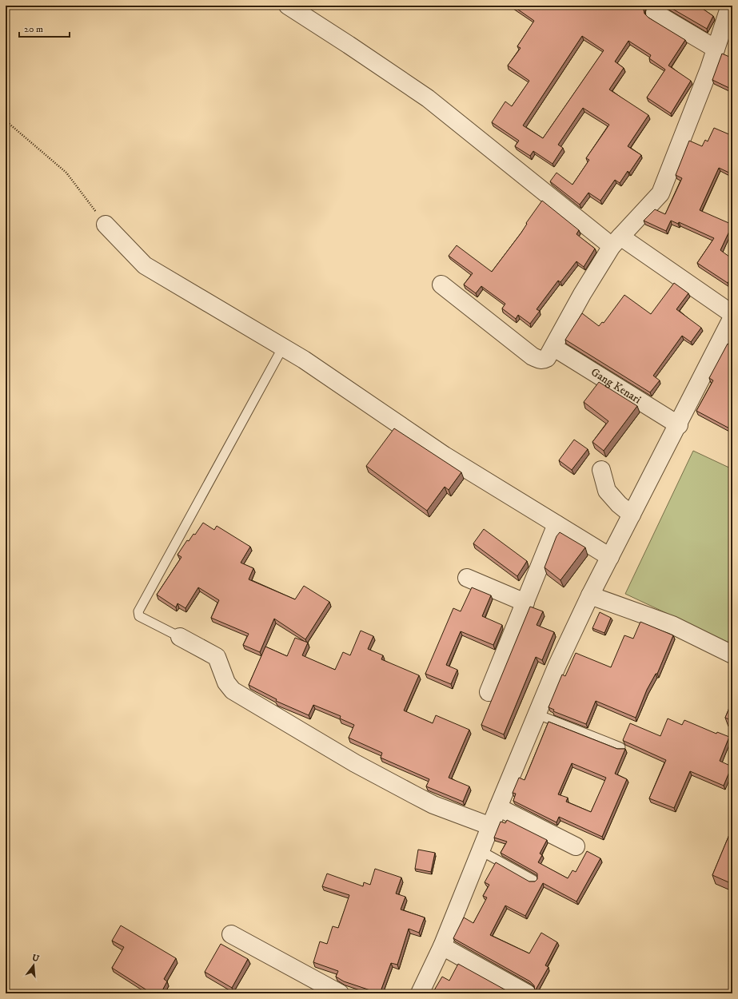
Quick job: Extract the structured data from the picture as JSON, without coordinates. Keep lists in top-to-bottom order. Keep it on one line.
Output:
{"streets":{"street":["Gang Kenari"]},"scale_bar":"20 m","north":"top"}
